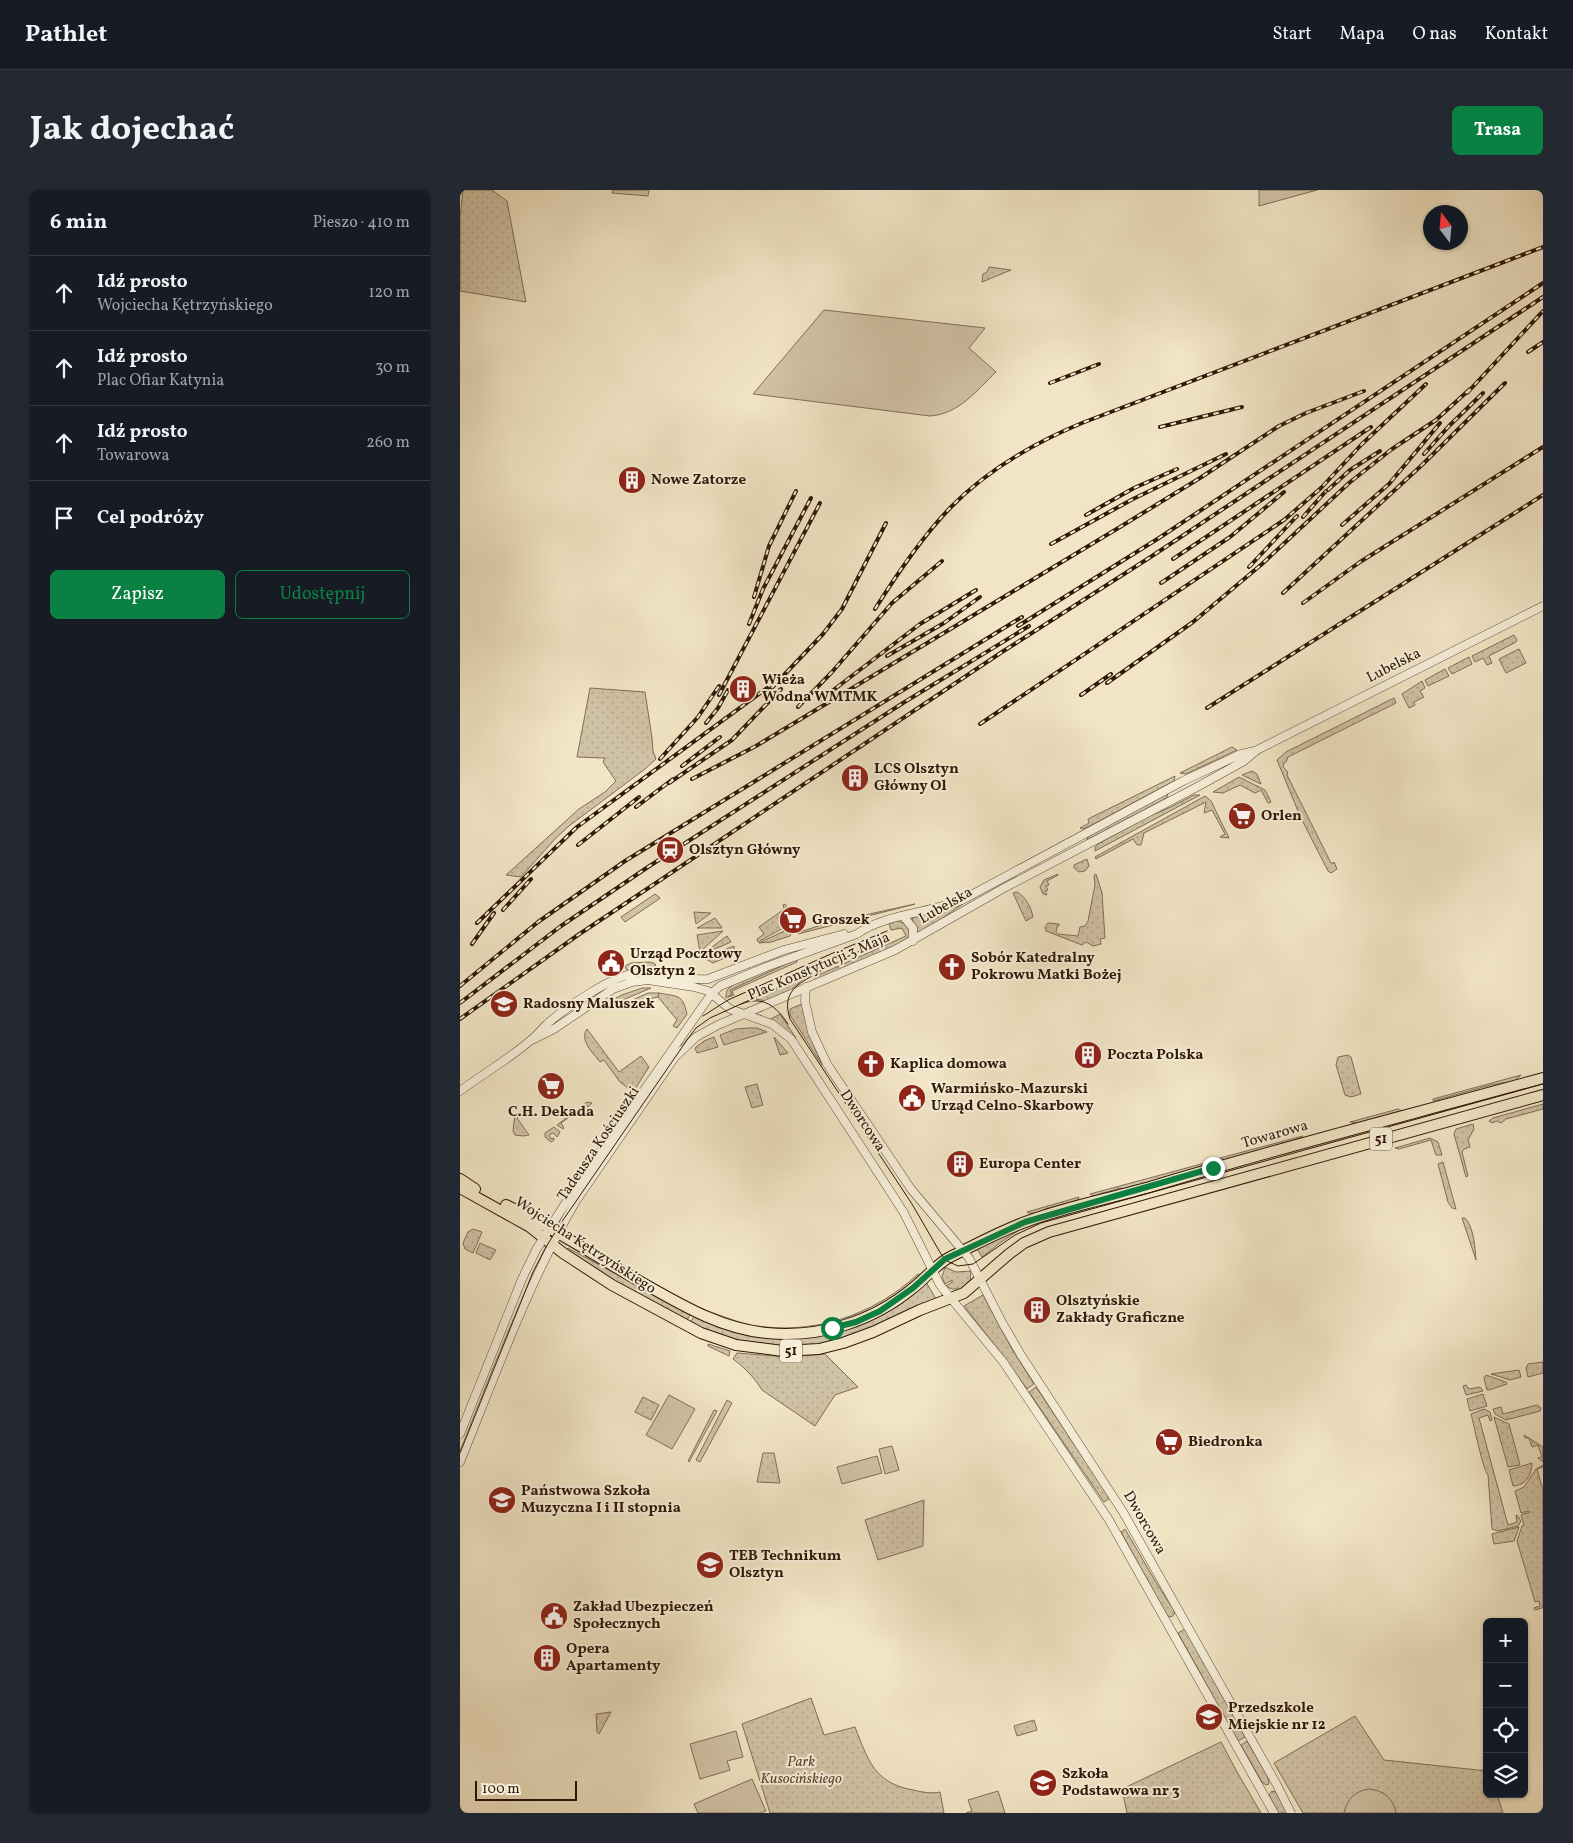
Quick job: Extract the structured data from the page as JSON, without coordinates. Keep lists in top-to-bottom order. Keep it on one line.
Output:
{"streets":{"main road":["Towarowa","51","Wojciecha Kętrzyńskiego"],"street":["Lubelska","Plac Konstytucji 3 Maja","Dworcowa","Tadeusza Kościuszki"]},"crossings":[["Lubelska","Plac Konstytucji 3 Maja"],["Plac Konstytucji 3 Maja","Dworcowa"],["Plac Konstytucji 3 Maja","Tadeusza Kościuszki"],["Dworcowa","Towarowa"],["Dworcowa","51"],["Dworcowa","Tadeusza Kościuszki"],["Dworcowa","Wojciecha Kętrzyńskiego"],["Towarowa","51"],["Towarowa","Wojciecha Kętrzyńskiego"],["51","Wojciecha Kętrzyńskiego"],["Tadeusza Kościuszki","Wojciecha Kętrzyńskiego"]],"parks":["Park Kusocińskiego"],"places":{"building":["Nowe Zatorze","Wieża Wodna WMTMK","LCS Olsztyn Główny Ol","Poczta Polska","Europa Center","Olsztyńskie Zakłady Graficzne","Opera Apartamenty"],"supermarket":["Orlen","Groszek","C.H. Dekada","Biedronka"],"station":["Olsztyn Główny"],"public building":["Urząd Pocztowy Olsztyn 2","Warmińsko-Mazurski Urząd Celno-Skarbowy","Zakład Ubezpieczeń Społecznych"],"church":["Sobór Katedralny Pokrowu Matki Bożej","Kaplica domowa"],"school or university":["Radosny Maluszek","Państwowa Szkoła Muzyczna I i II stopnia","TEB Technikum Olsztyn","Przedszkole Miejskie nr 12","Szkoła Podstawowa nr 3"]},"scale_bar":"100 m","north":"top","page":{"header":"Pathlet","nav":["Start","Mapa","O nas","Kontakt"],"title":"Jak dojechać","buttons":["Trasa",["Zapisz","Udostępnij"]],"heading":["6 min","Pieszo · 410 m"],"list":[["Idź prosto","Wojciecha Kętrzyńskiego","120 m"],["Idź prosto","Plac Ofiar Katynia","30 m"],["Idź prosto","Towarowa","260 m"],"Cel podróży"],"map_buttons":["+","−"],"scale":"100 m"}}
